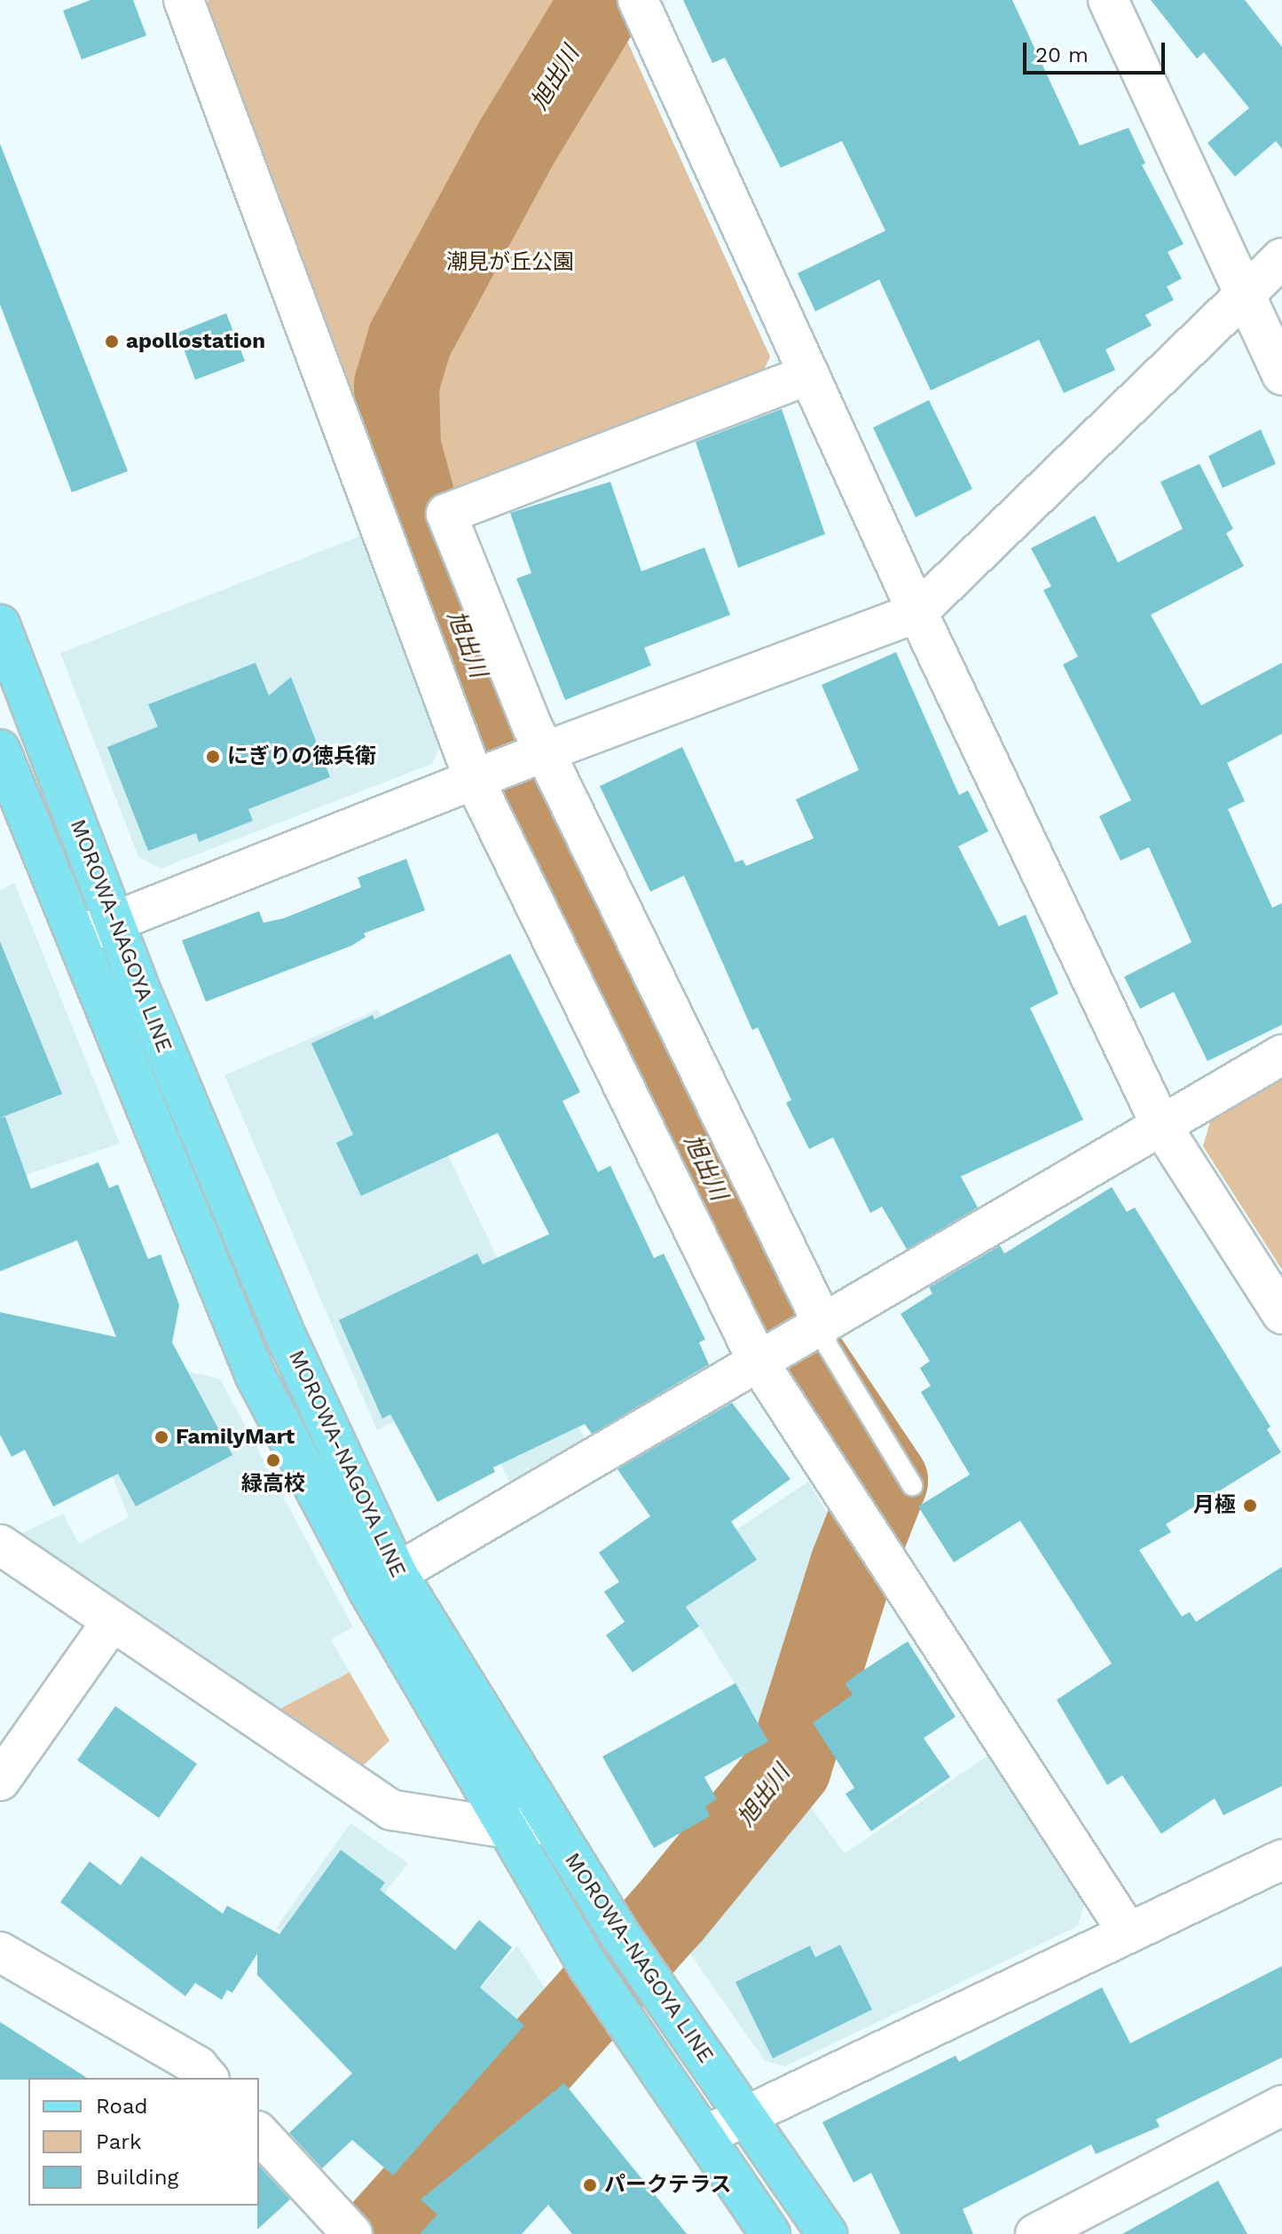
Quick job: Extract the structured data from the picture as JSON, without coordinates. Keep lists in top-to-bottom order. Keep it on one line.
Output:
{"streets":{"main road":["MOROWA-NAGOYA LINE"]},"water":["旭出川"],"parks":["潮見が丘公園"],"places":["apollostation","にぎりの徳兵衛","FamilyMart","緑高校","月極","パークテラス"],"legend":["Road","Park","Building"],"scale_bar":"20 m"}
